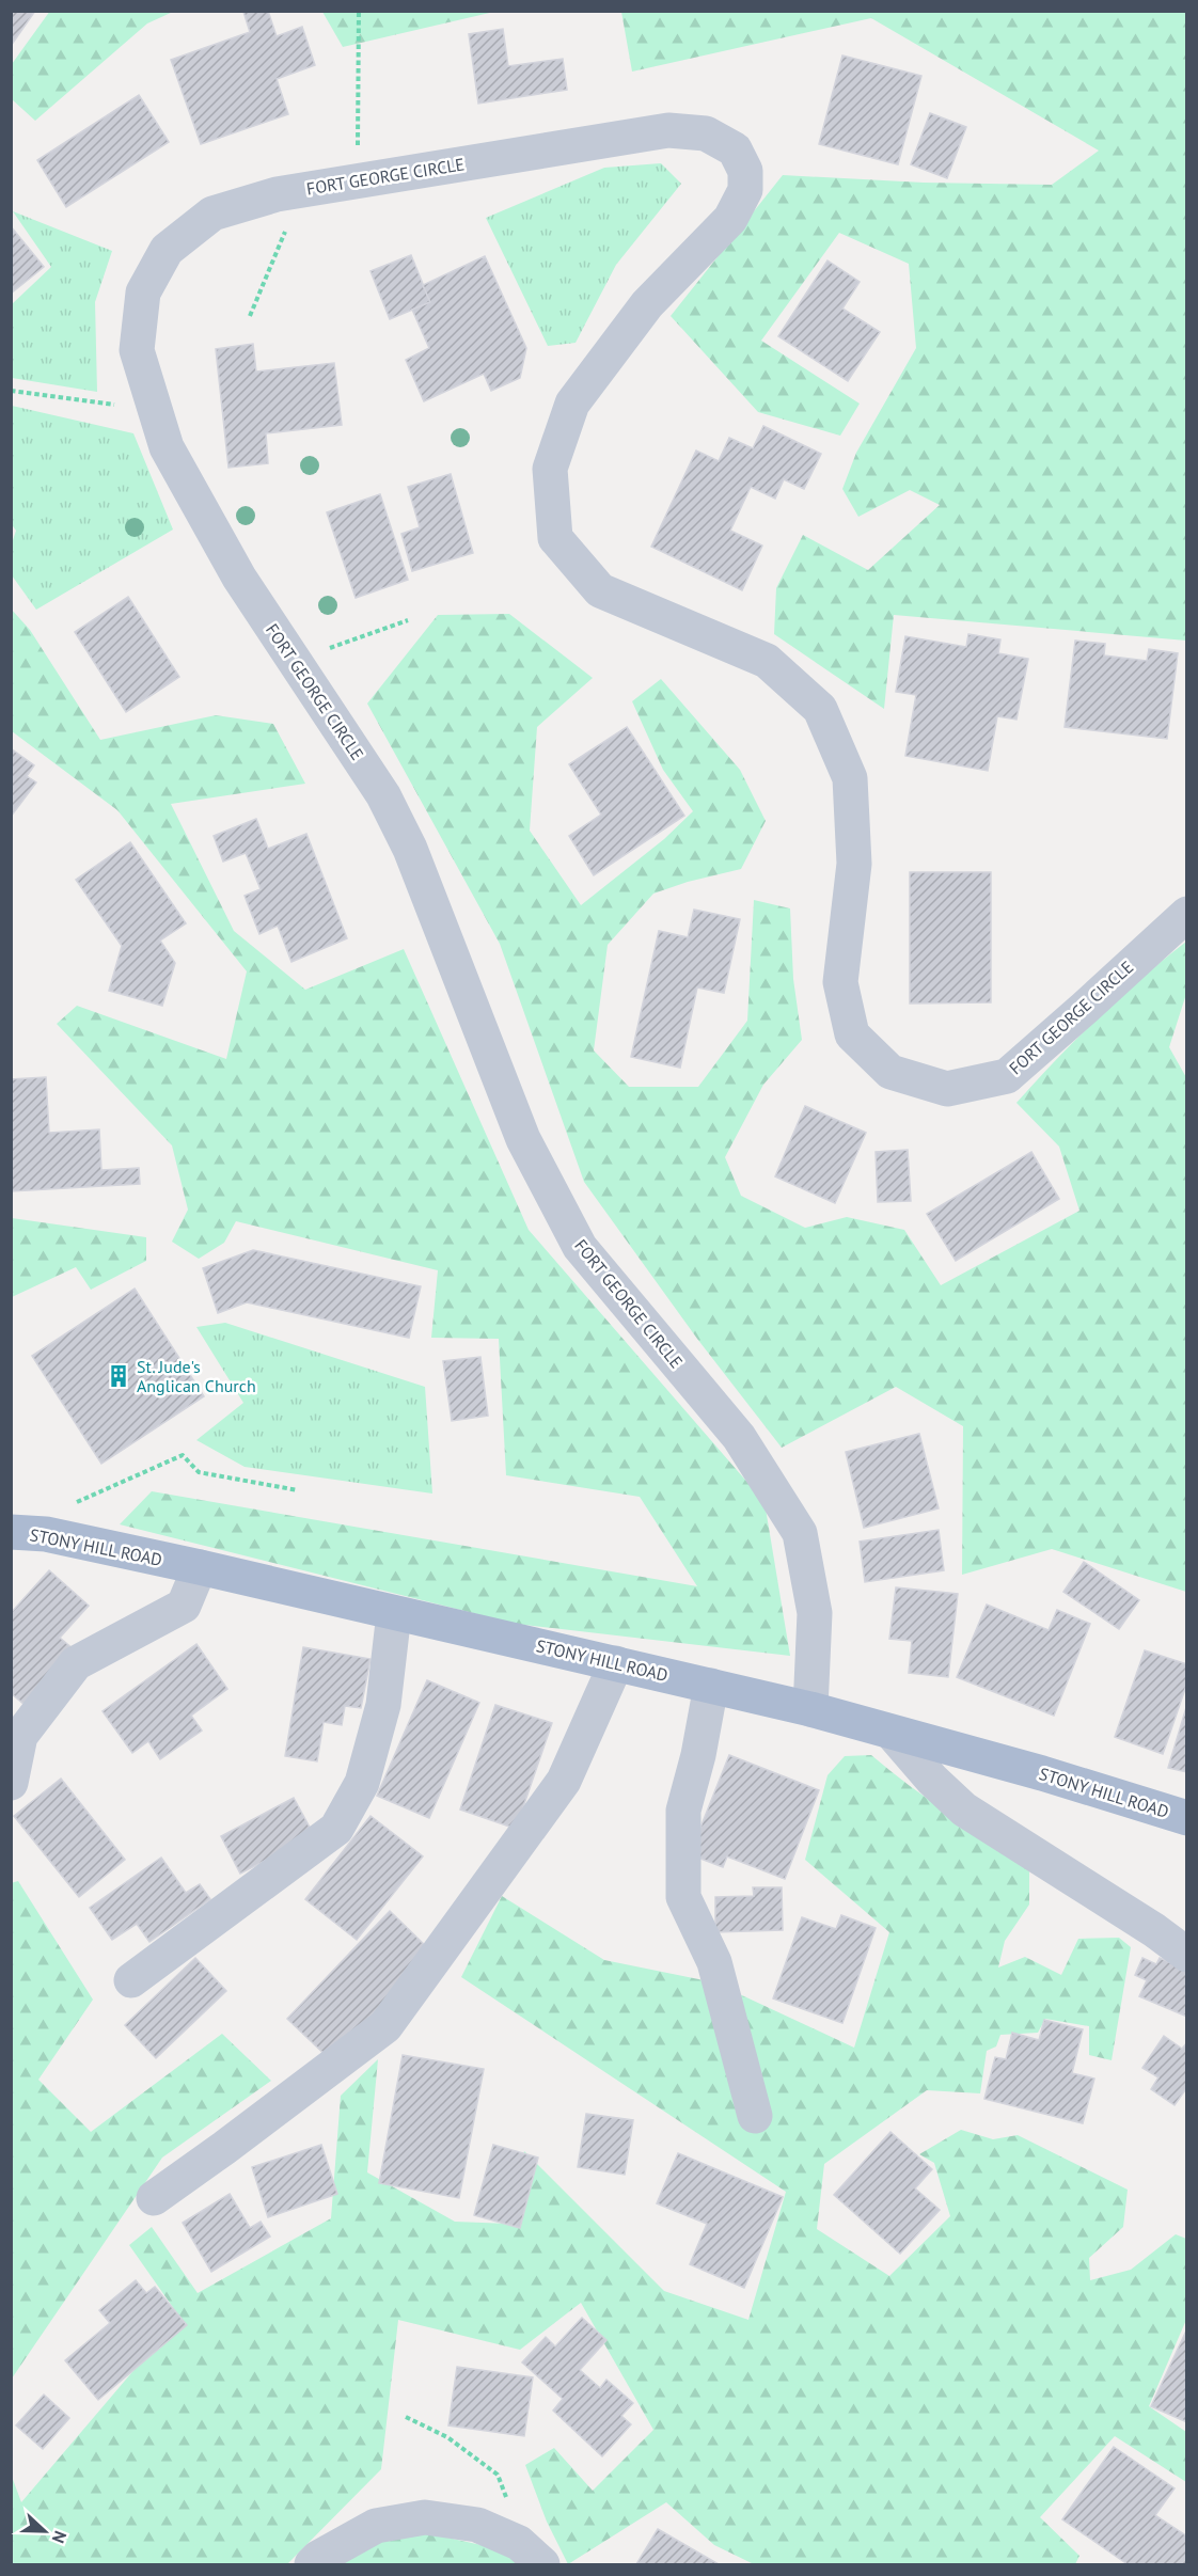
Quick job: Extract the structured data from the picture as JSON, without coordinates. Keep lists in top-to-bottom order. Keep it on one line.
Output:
{"streets":{"main road":["STONY HILL ROAD"],"street":["FORT GEORGE CIRCLE"]},"crossings":[["FORT GEORGE CIRCLE","STONY HILL ROAD"]],"places":{"building":["St. Jude's Anglican Church"]},"north":"right"}
